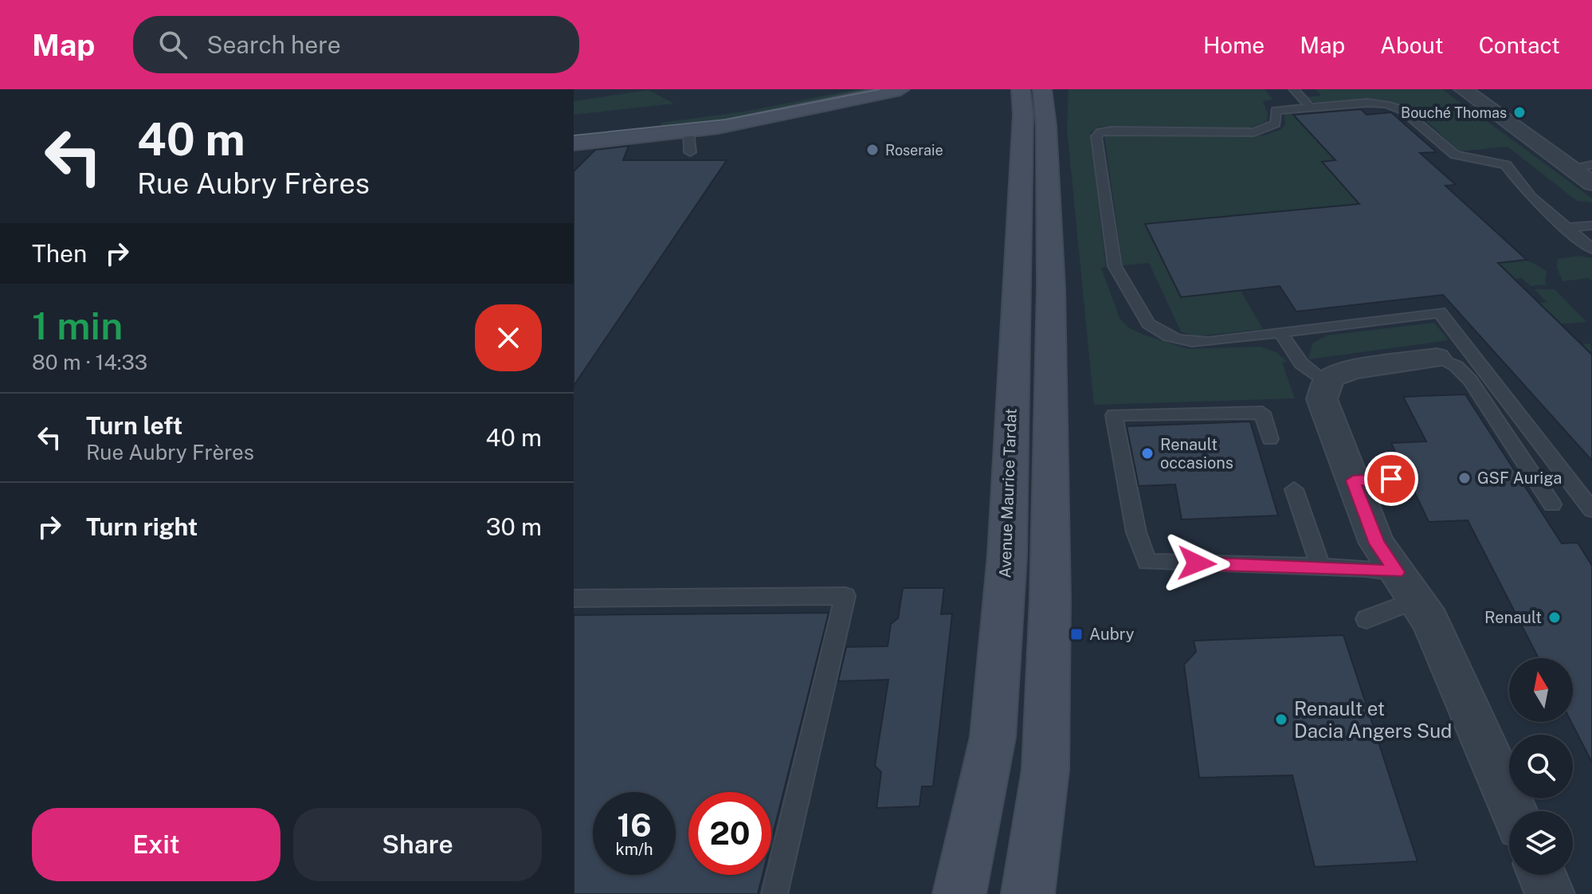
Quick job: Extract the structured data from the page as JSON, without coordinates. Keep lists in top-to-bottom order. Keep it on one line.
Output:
{"streets":{"street":["Avenue Maurice Tardat"]},"places":{"other":["Bouché Thomas","Roseraie","Renault occasions","GSF Auriga","Renault","Renault et Dacia Angers Sud"],"transit":["Aubry"]},"north":"top","page":{"header":"Map","search":"Search here","nav":["Home","Map","About","Contact"],"turn":["40 m","Rue Aubry Frères"],"then":"Then","heading":["1 min","80 m · 14:33"],"list":[{"name":"Turn left","note":"Rue Aubry Frères","value":"40 m"},{"name":"Turn right","value":"30 m"}],"speed":"16 km/h","limit":"20","buttons":["Exit","Share"]}}
